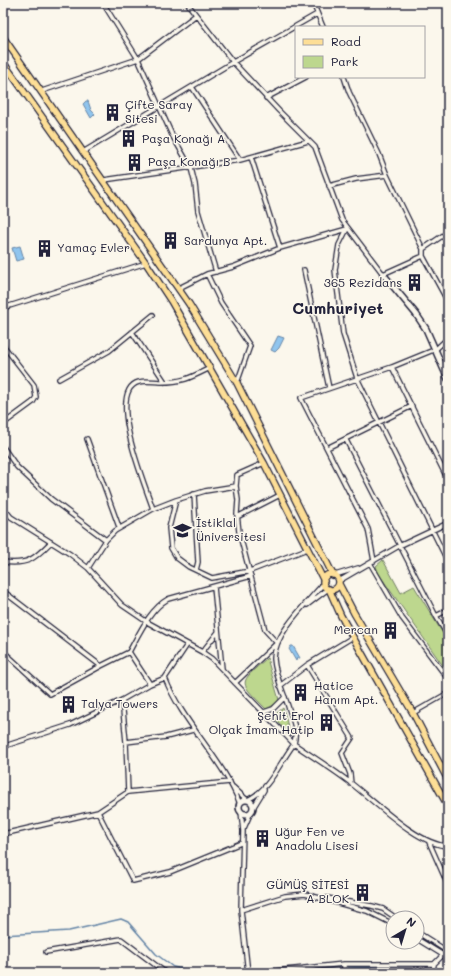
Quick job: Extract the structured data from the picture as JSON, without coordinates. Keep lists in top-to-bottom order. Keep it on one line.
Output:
{"districts":["Cumhuriyet"],"places":{"building":["Çifte Saray Sitesi","Paşa Konağı A","Paşa Konağı B","Sardunya Apt.","Yamaç Evler","365 Rezidans","Mercan","Hatice Hanım Apt.","Talya Towers","Şehit Erol Olçak İmam Hatip","Uğur Fen ve Anadolu Lisesi","GÜMÜŞ SİTESİ A BLOK"],"school or university":["İstiklal Üniversitesi"]},"legend":["Road","Park"],"north":"top right"}
